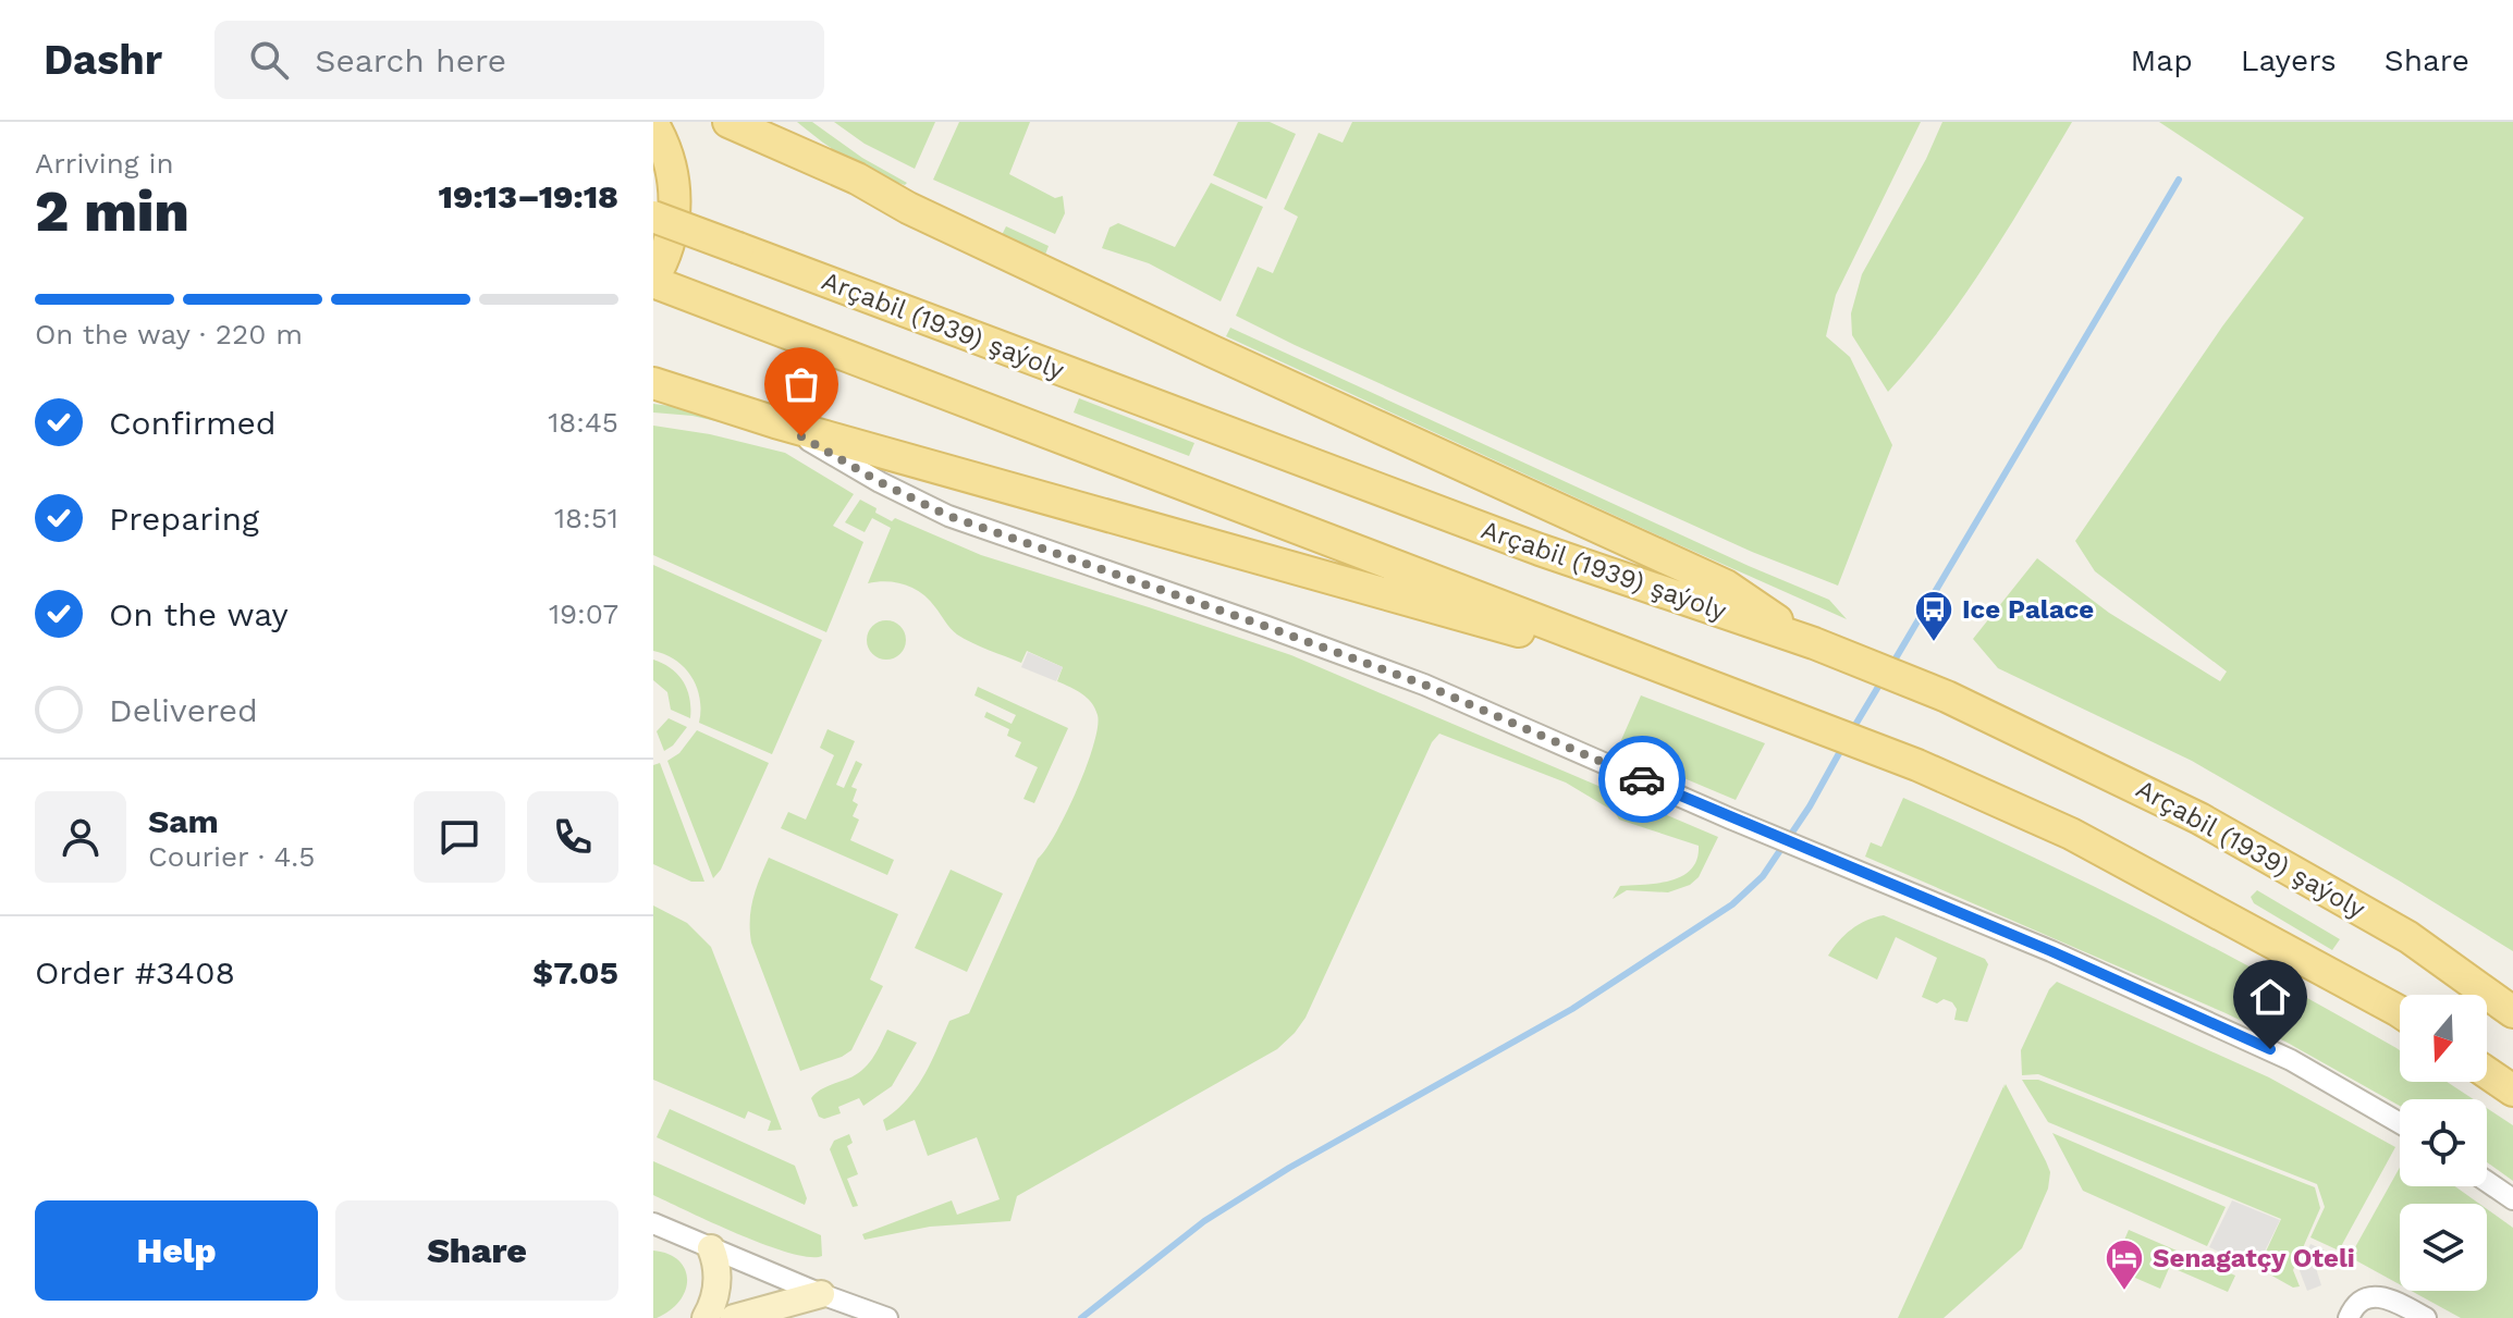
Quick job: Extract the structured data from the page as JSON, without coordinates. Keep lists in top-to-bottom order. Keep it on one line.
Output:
{"streets":{"main road":["Arçabil (1939) şaýoly"]},"places":{"bus stop":["Ice Palace"],"hotel":["Senagatçy Oteli"]},"north":"bottom","page":{"header":"Dashr","search":"Search here","nav":["Map","Layers","Share"],"heading":["2 min","Arriving in","19:13–19:18"],"panel":["Sam","Courier · 4.5","Order #3408","$7.05"],"bar":"On the way · 220 m","list":[["Confirmed","18:45"],["Preparing","18:51"],["On the way","19:07"],"Delivered"],"buttons":["Help","Share"]}}
